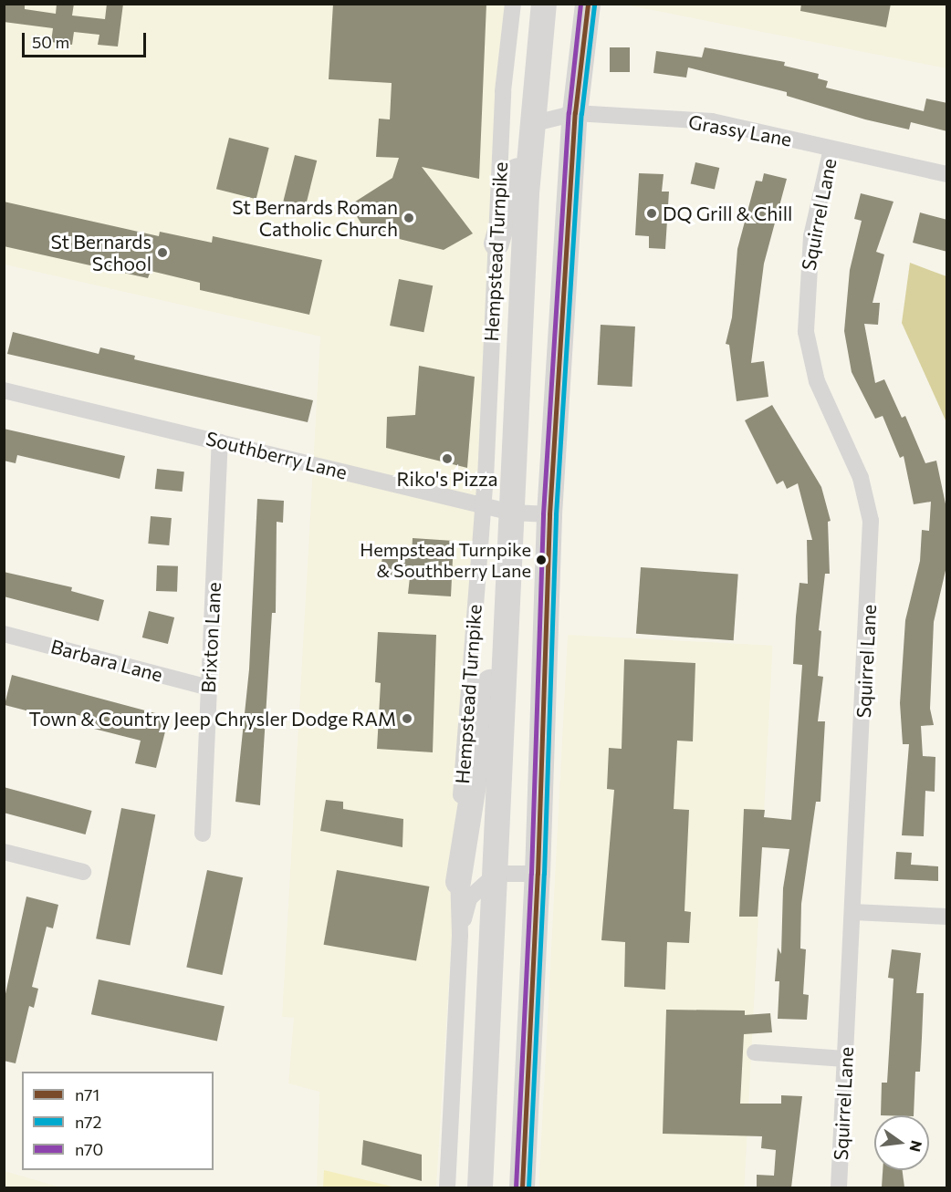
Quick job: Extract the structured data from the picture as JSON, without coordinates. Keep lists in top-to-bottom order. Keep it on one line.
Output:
{"streets":{"main road":["Hempstead Turnpike"],"street":["Grassy Lane","Squirrel Lane","Southberry Lane","Brixton Lane","Barbara Lane"]},"crossings":[["Grassy Lane","Squirrel Lane"],["Grassy Lane","Hempstead Turnpike"],["Hempstead Turnpike","Southberry Lane"],["Southberry Lane","Brixton Lane"],["Brixton Lane","Barbara Lane"]],"places":["DQ Grill & Chill","St Bernards Roman Catholic Church","St Bernards School","Riko's Pizza","Hempstead Turnpike & Southberry Lane","Town & Country Jeep Chrysler Dodge RAM"],"lines":["transit line n71","transit line n70","transit line n72"],"legend":["n71","n72","n70"],"scale_bar":"50 m","north":"right"}
